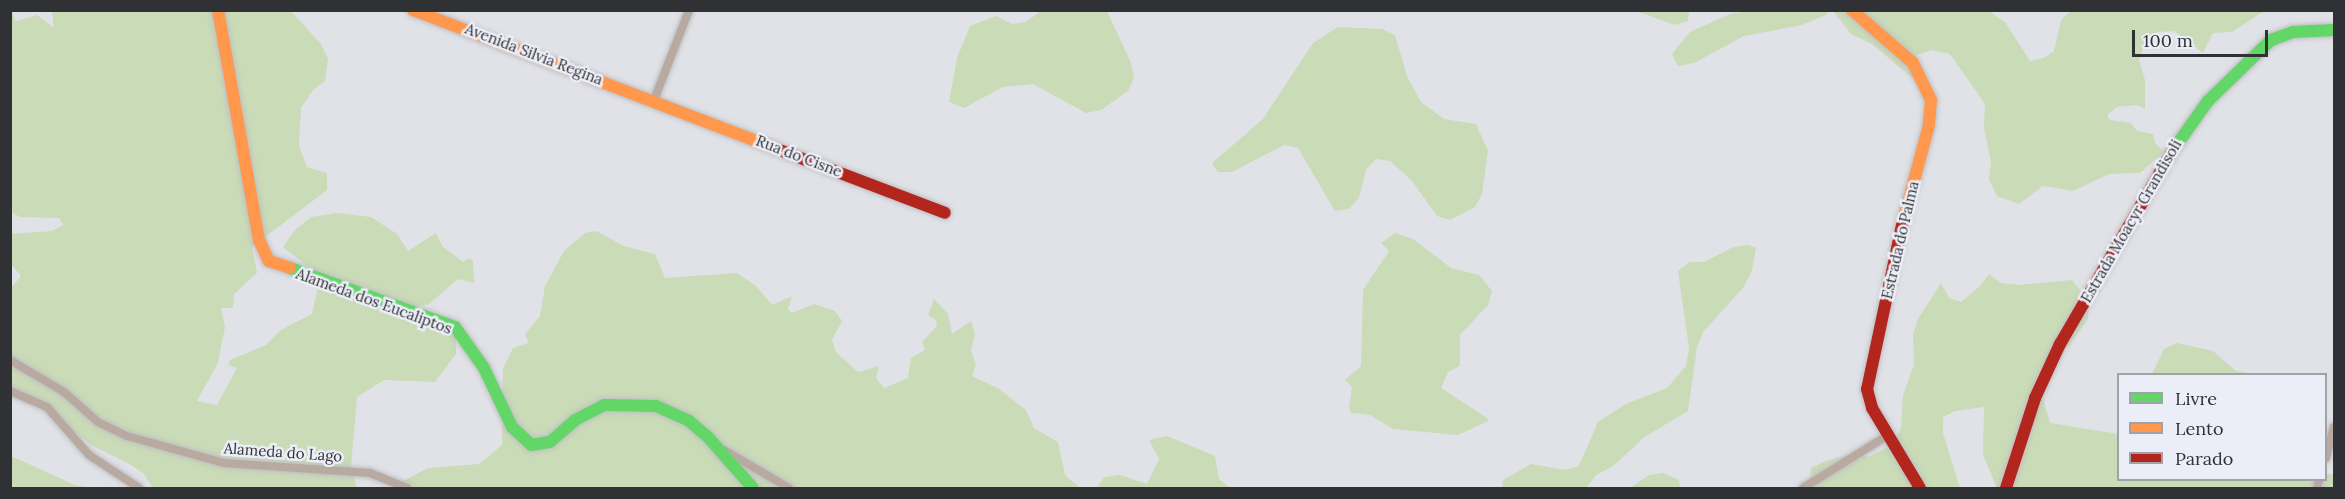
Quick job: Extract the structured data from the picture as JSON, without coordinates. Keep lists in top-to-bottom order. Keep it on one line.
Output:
{"streets":{"street":["Avenida Silvia Regina","Rua do Cisne","Estrada Moacyr Grandisoli","Estrada do Palma","Alameda dos Eucaliptos","Alameda do Lago"]},"crossings":[["Avenida Silvia Regina","Rua do Cisne"]],"legend":["Livre","Lento","Parado"],"scale_bar":"100 m"}
